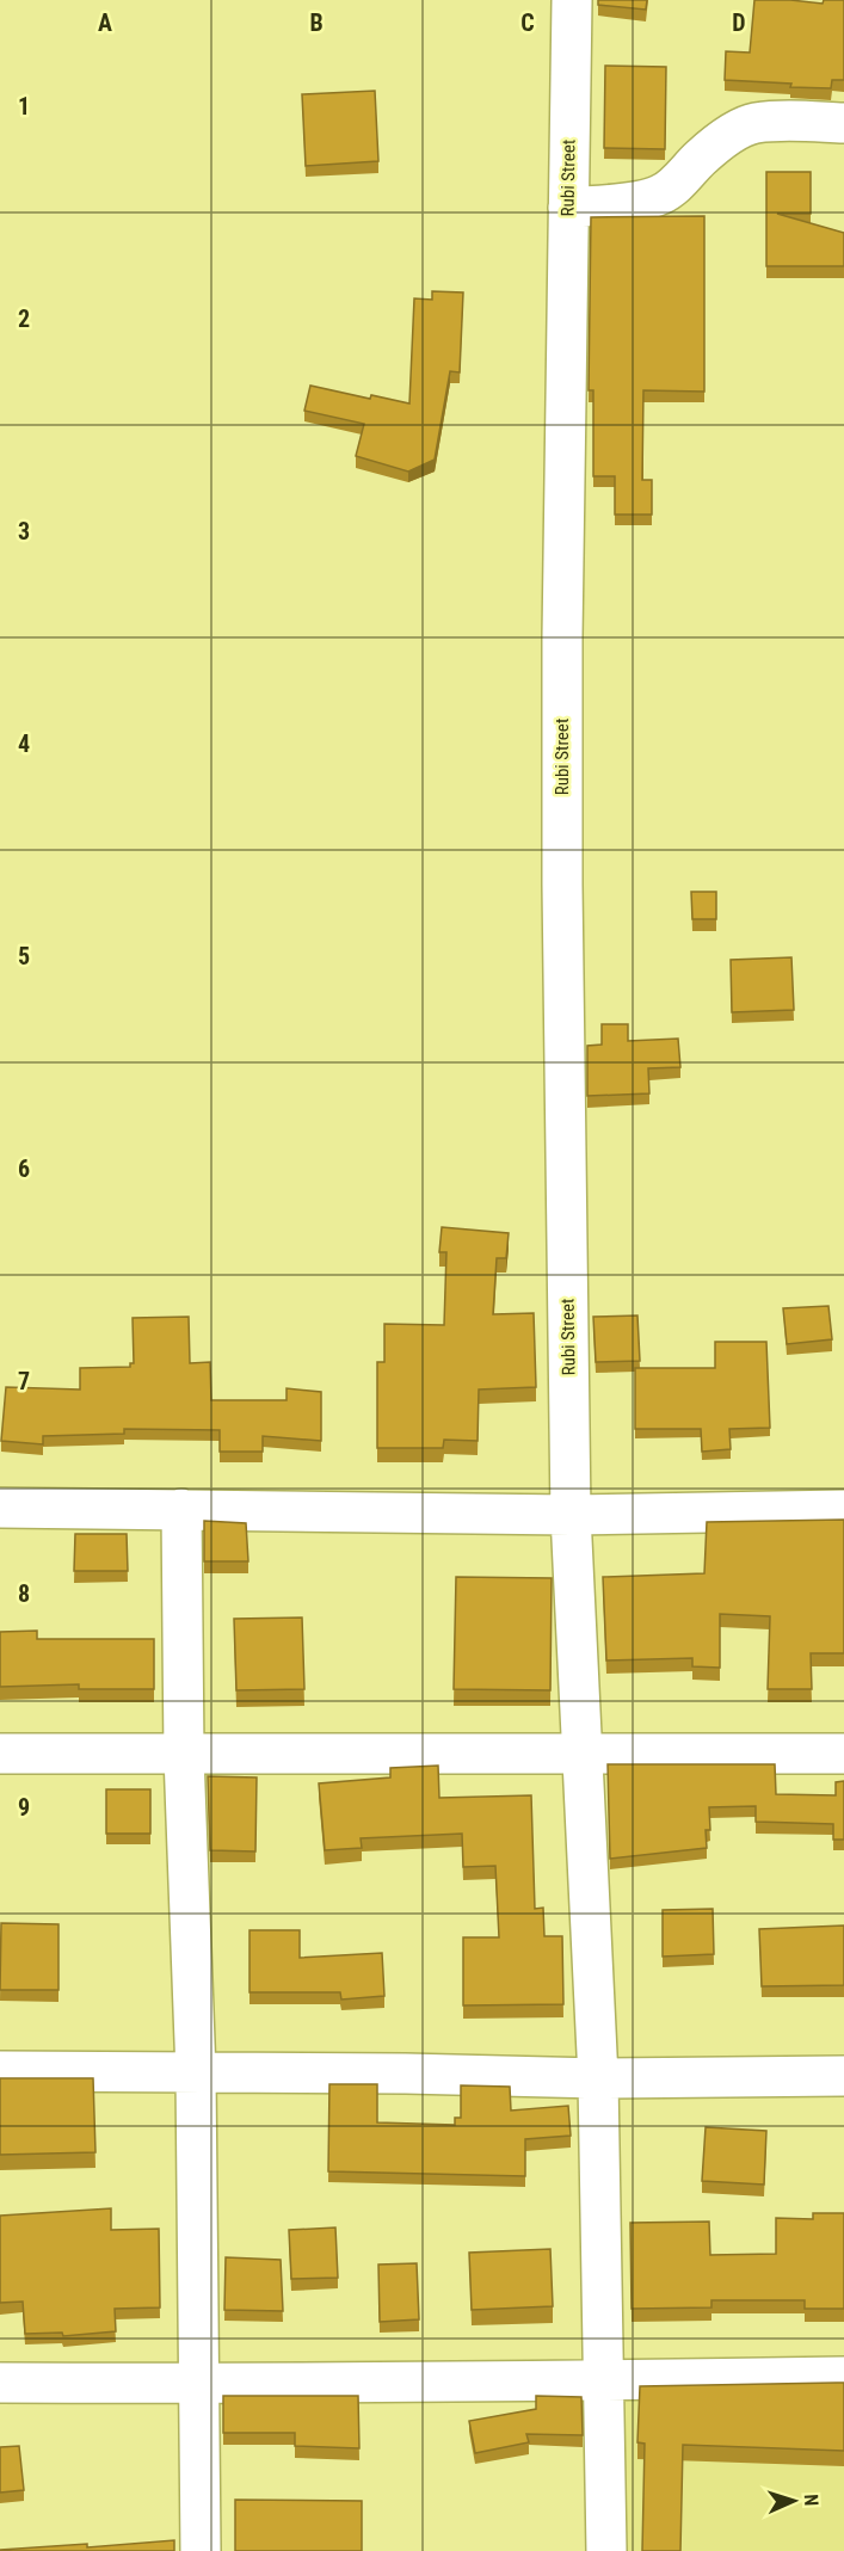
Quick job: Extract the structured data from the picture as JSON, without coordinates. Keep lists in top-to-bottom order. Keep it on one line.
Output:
{"streets":{"street":["Rubi Street"]},"north":"right","grid":{"columns":["A","B","C","D"],"rows":["1","2","3","4","5","6","7","8","9"]}}
